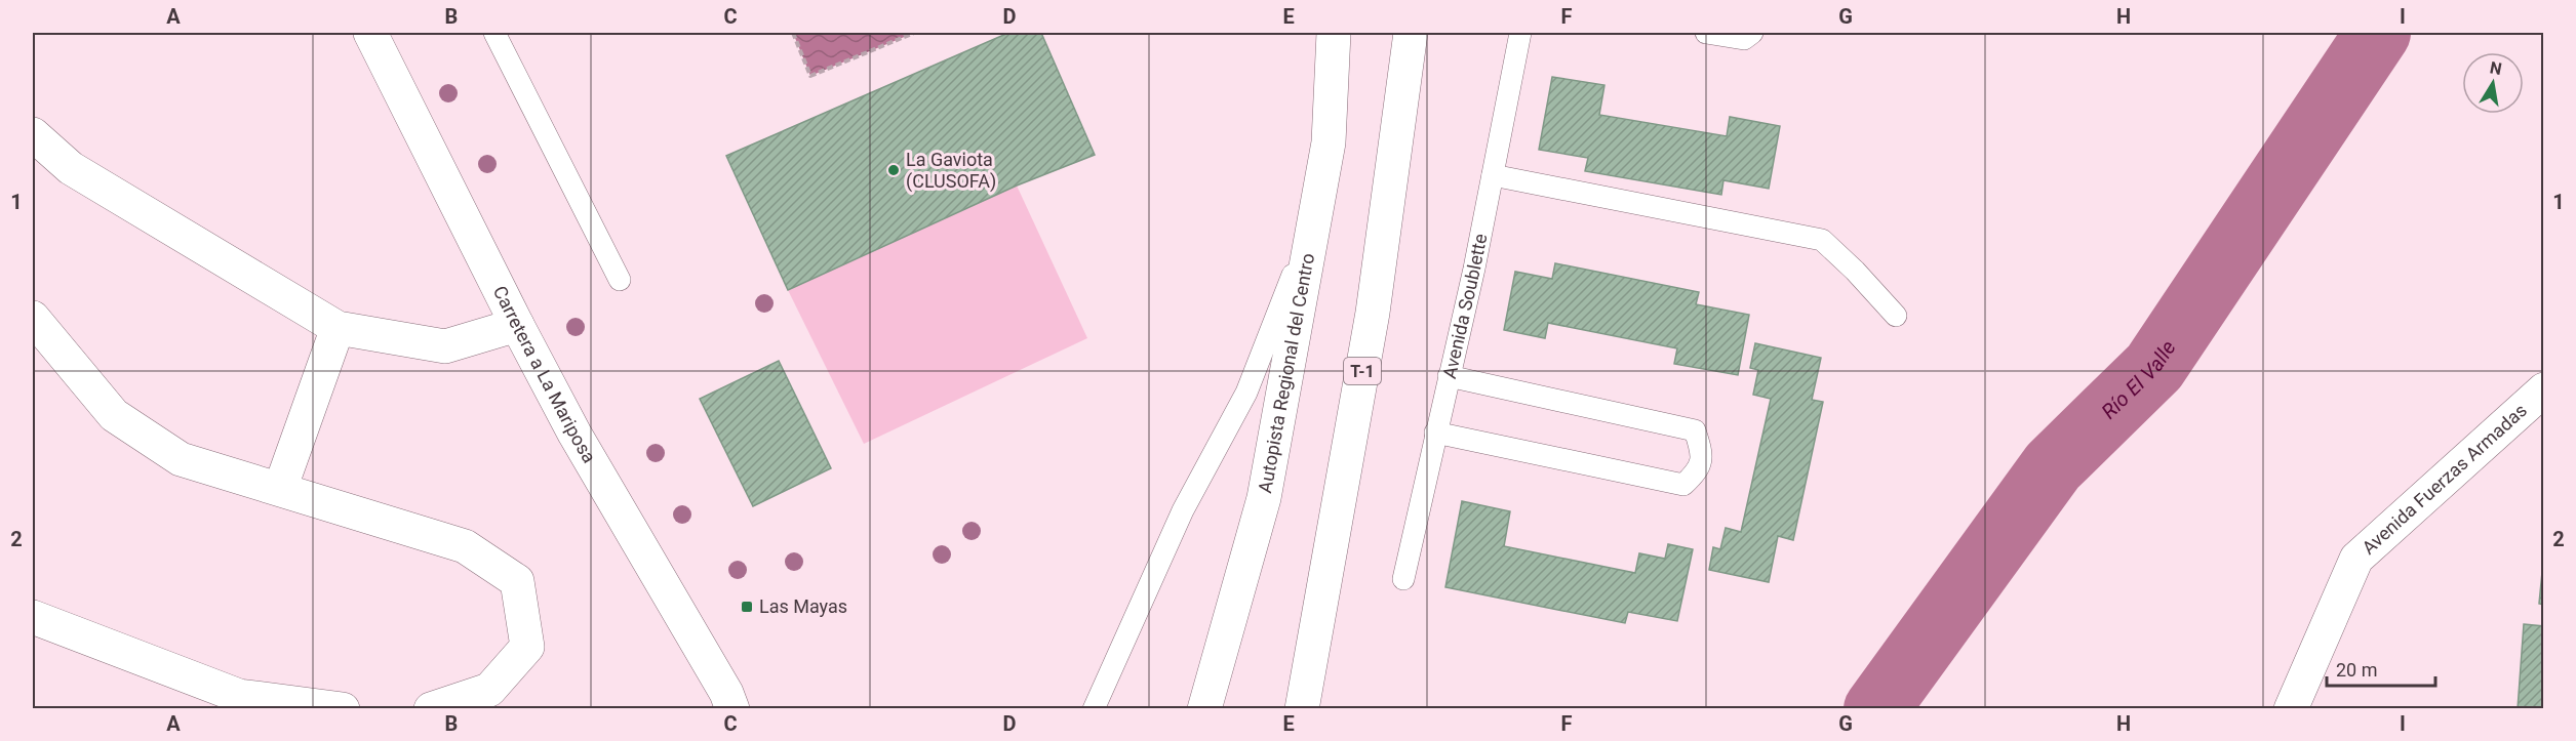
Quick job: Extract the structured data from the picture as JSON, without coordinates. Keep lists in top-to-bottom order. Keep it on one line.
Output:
{"streets":{"main road":["T-1","Carretera a La Mariposa","Autopista Regional del Centro","Avenida Fuerzas Armadas"],"lane":["Avenida Soublette"]},"water":["Río El Valle"],"places":{"other":["La Gaviota (CLUSOFA)"],"transit":["Las Mayas"]},"scale_bar":"20 m","north":"top","grid":{"columns":["A","B","C","D","E","F","G","H","I"],"rows":["1","2"]}}
